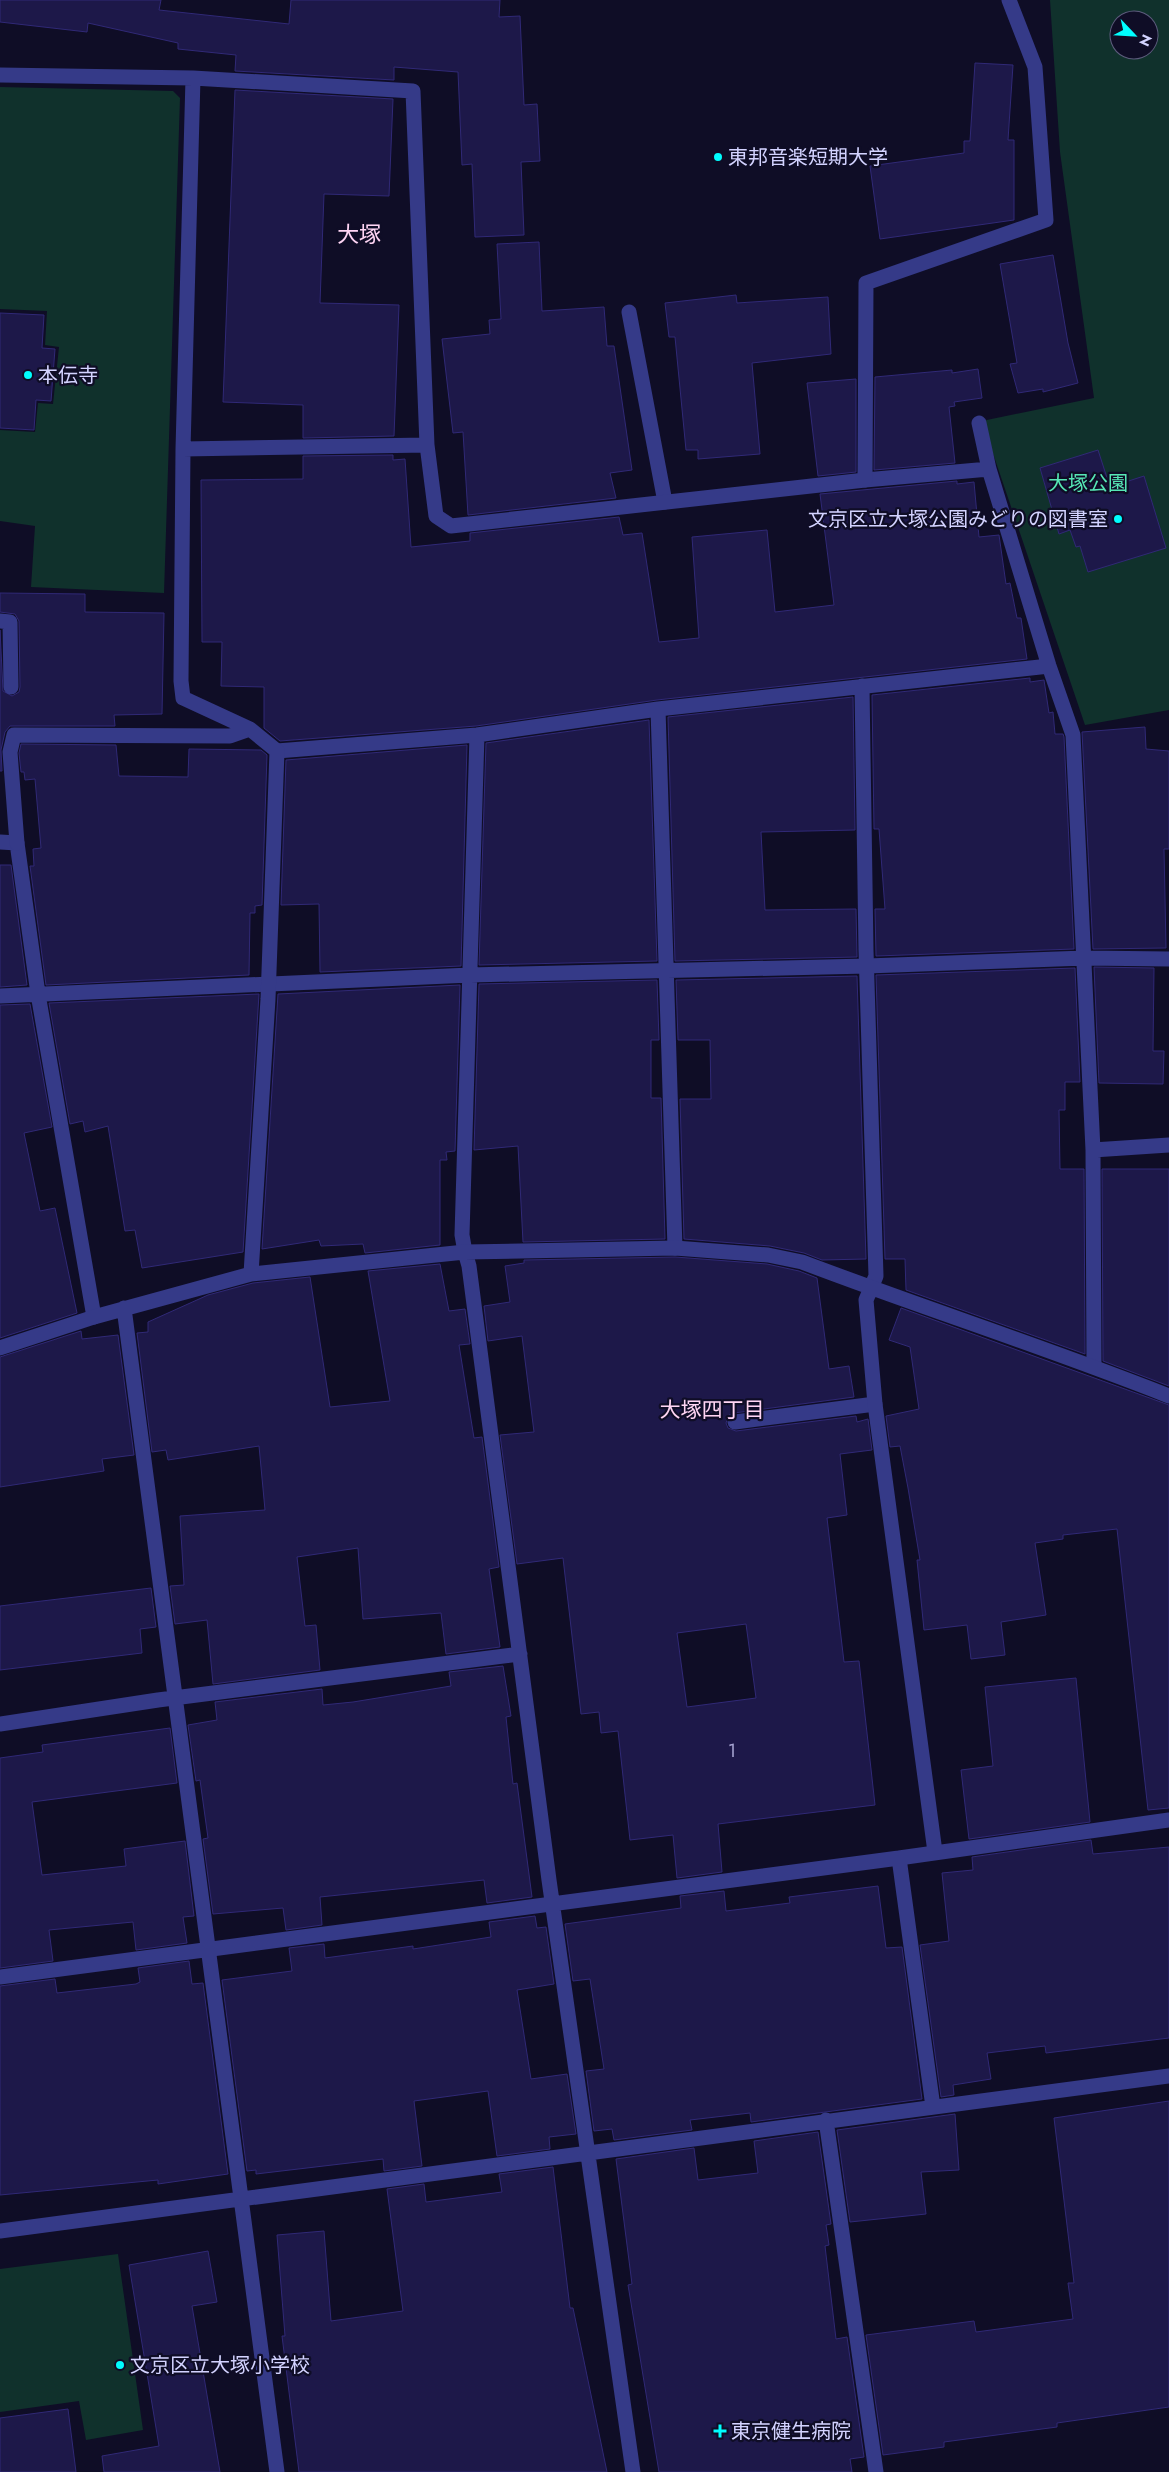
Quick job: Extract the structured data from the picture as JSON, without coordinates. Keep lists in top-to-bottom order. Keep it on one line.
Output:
{"districts":["大塚","大塚四丁目"],"parks":["大塚公園"],"places":{"other":["東邦音楽短期大学","本伝寺","文京区立大塚公園みどりの図書室","文京区立大塚小学校"],"health":["東京健生病院"]},"house_numbers":["1"],"north":"bottom right"}
